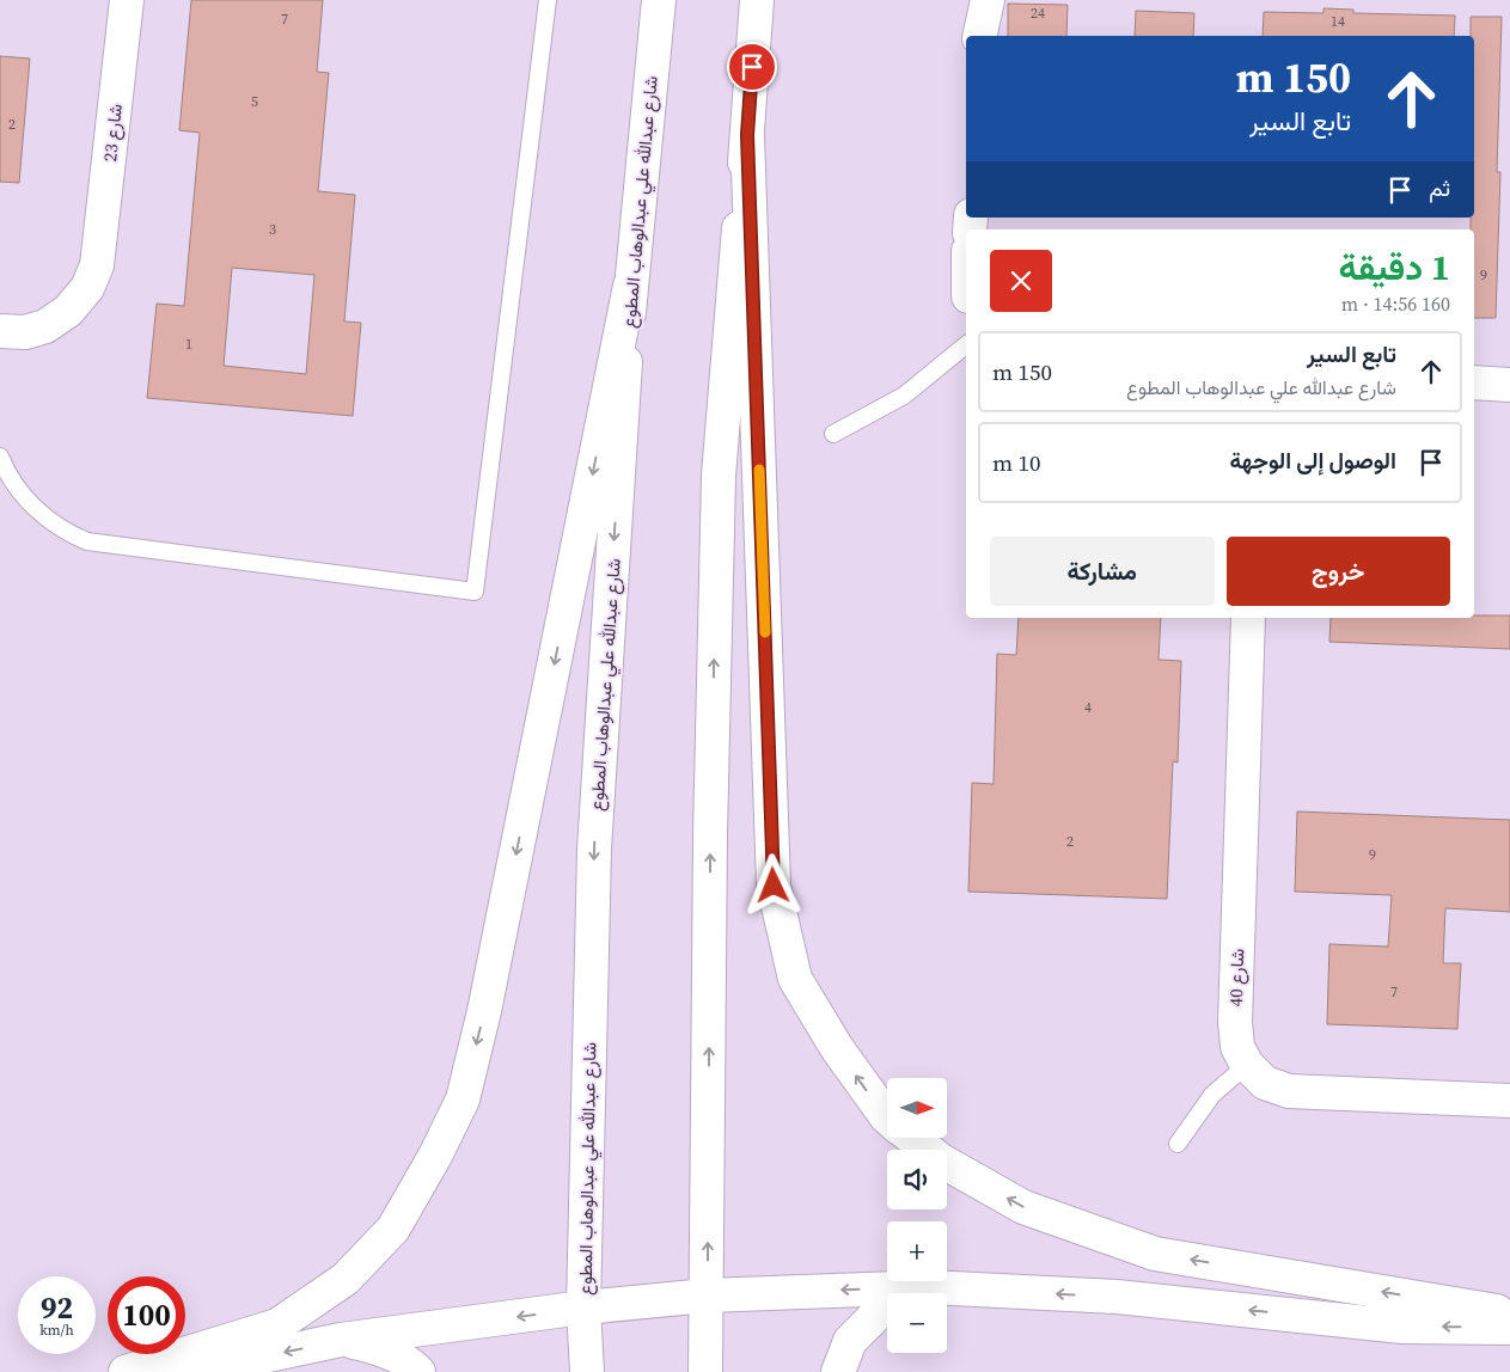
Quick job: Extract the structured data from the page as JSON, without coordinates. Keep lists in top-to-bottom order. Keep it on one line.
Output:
{"streets":{"main road":["شارع 23","شارع عبدالله علي عبدالوهاب المطوع","شارع 40"]},"house_numbers":["24","7","14","5","2","3","9","1","4","2","9","7"],"north":"right","page":{"turn":["150 m","تابع السير"],"then":"ثم","heading":["1 دقيقة","160 m · 14:56"],"list":[{"name":"تابع السير","note":"شارع عبدالله علي عبدالوهاب المطوع","value":"150 m"},{"name":"الوصول إلى الوجهة","value":"10 m"}],"buttons":["خروج","مشاركة"],"map_buttons":["+","−"],"speed":"92 km/h","limit":"100"}}
